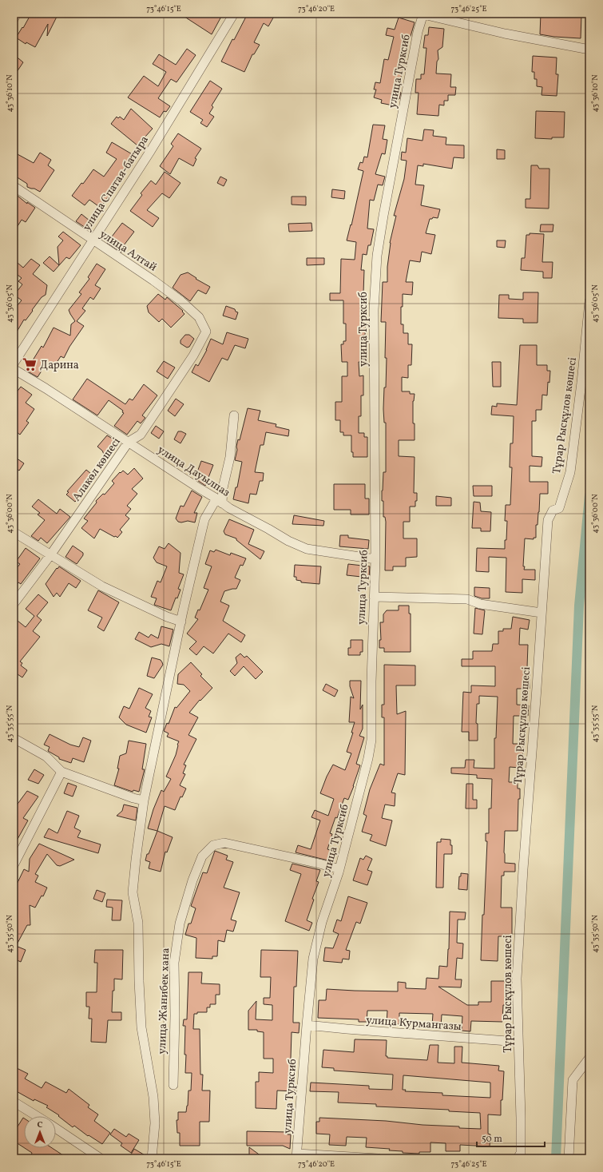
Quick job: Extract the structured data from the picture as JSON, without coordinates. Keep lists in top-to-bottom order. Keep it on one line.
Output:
{"streets":{"street":["улица Турксиб","улица Спатая-батыра","улица Алтай","Тұрар Рысқұлов көшесі","Алакөл көшесі","улица Дауылпаз","улица Жанибек хана","улица Курмангазы"]},"crossings":[["улица Турксиб","улица Дауылпаз"],["улица Турксиб","улица Жанибек хана"],["улица Турксиб","улица Курмангазы"],["улица Спатая-батыра","улица Алтай"],["улица Алтай","Алакөл көшесі"],["Тұрар Рысқұлов көшесі","улица Курмангазы"],["Алакөл көшесі","улица Дауылпаз"]],"places":{"supermarket":["Дарина"]},"scale_bar":"50 m","north":"top","coordinates":["73°46'15\"E","73°46'20\"E","73°46'25\"E","43°36'10\"N","43°36'05\"N","43°36'00\"N","43°35'55\"N","43°35'50\"N"]}
